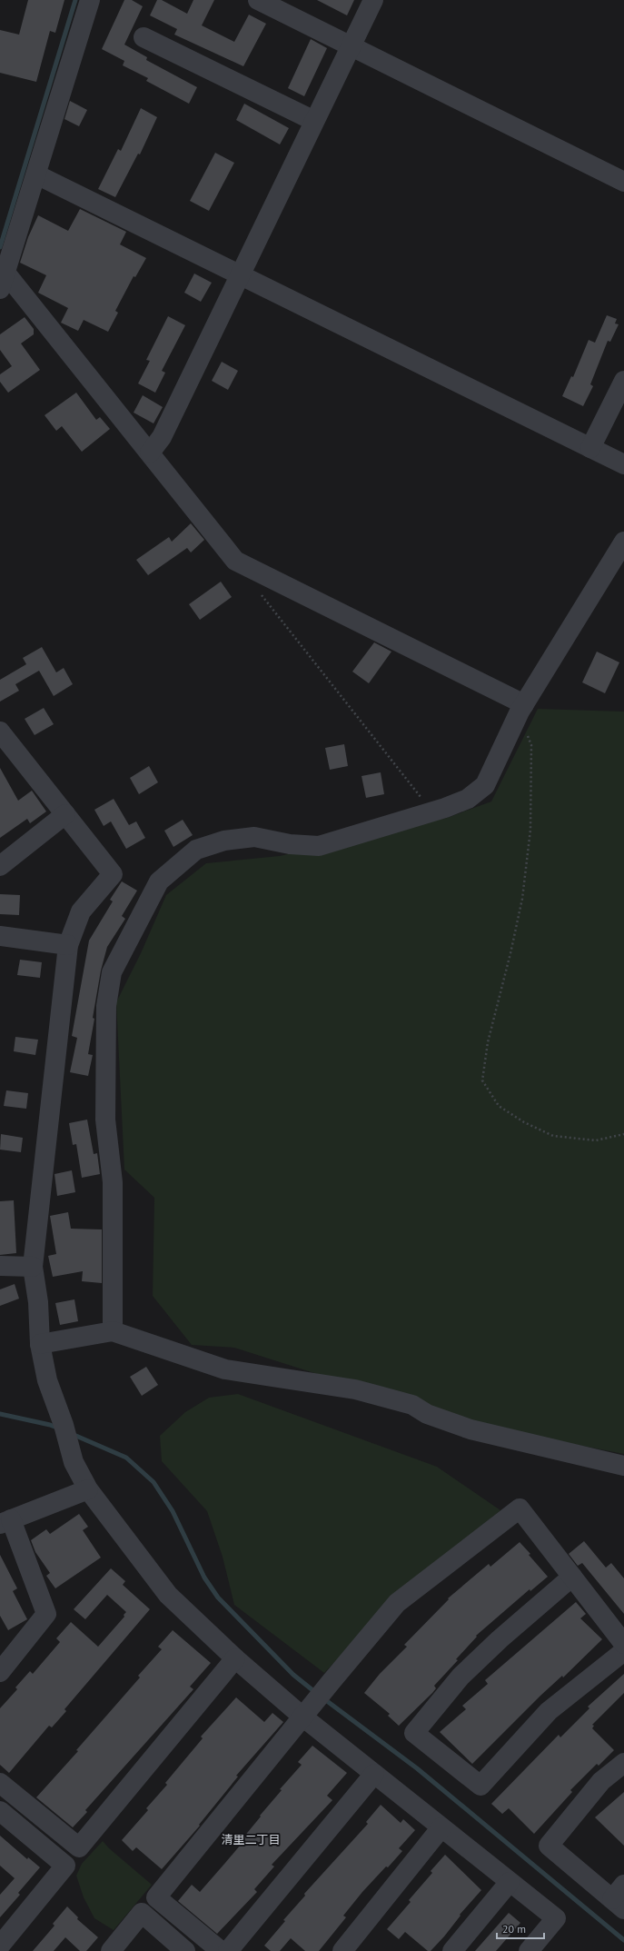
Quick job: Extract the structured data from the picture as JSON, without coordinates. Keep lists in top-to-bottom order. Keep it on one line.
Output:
{"districts":["清里二丁目"],"scale_bar":"20 m"}
